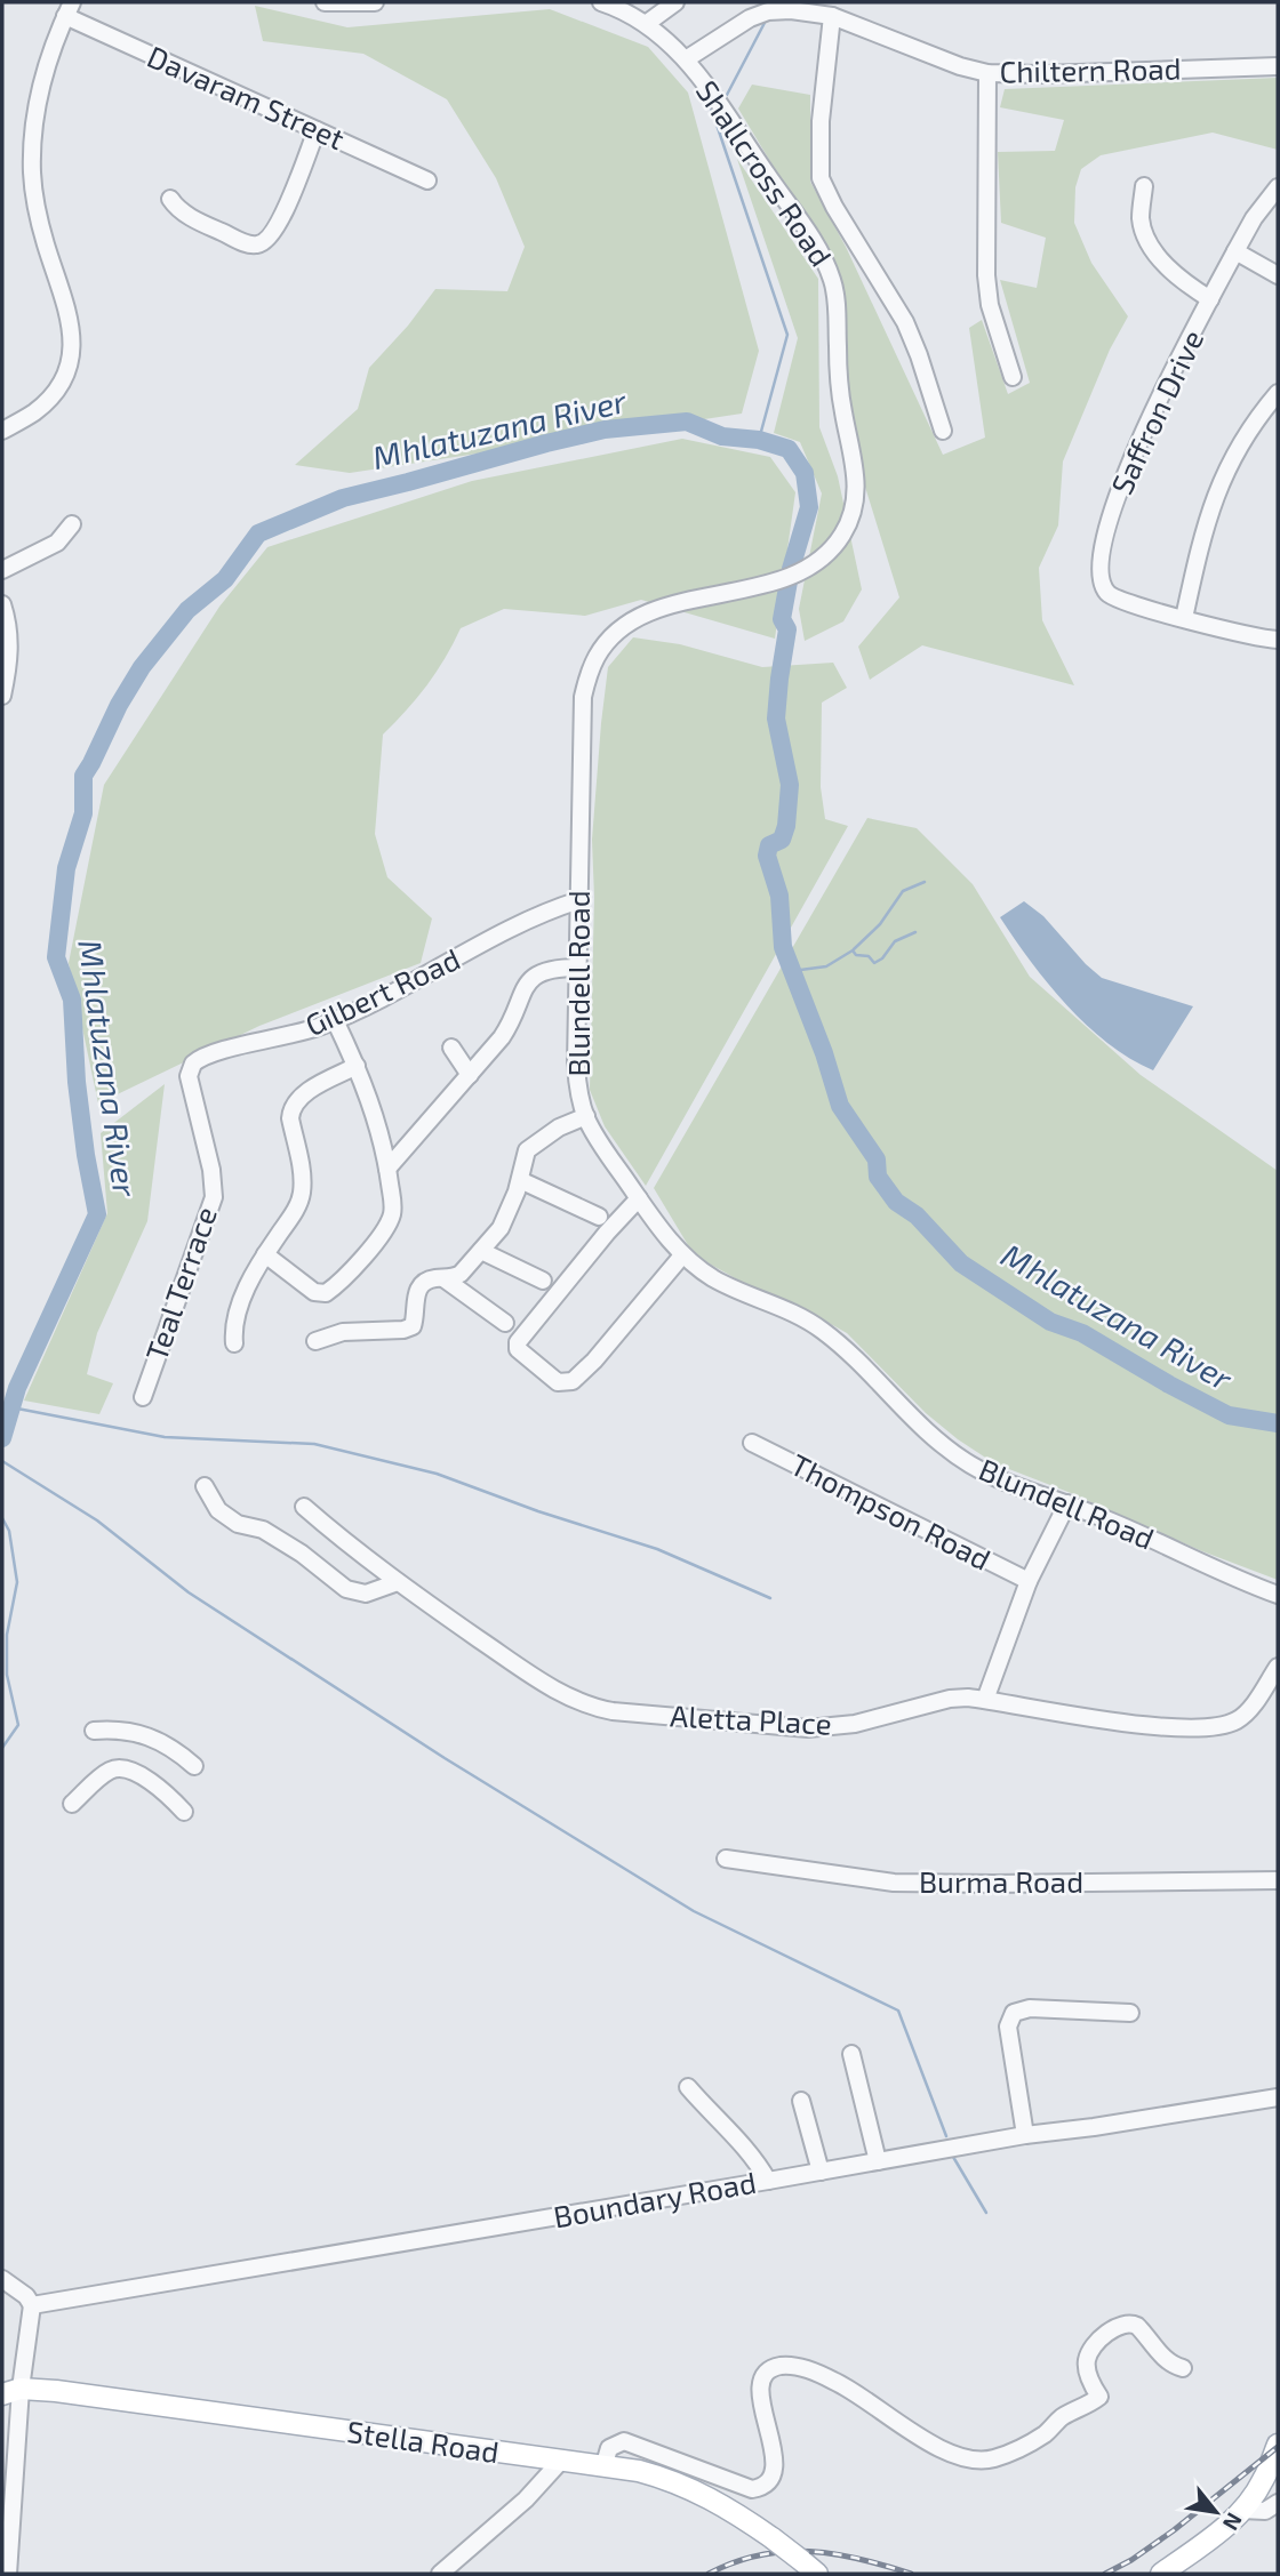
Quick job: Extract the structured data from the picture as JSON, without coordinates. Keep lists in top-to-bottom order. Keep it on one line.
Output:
{"streets":{"main road":["Stella Road"],"street":["Chiltern Road","Davaram Street","Shallcross Road","Saffron Drive","Blundell Road","Gilbert Road","Teal Terrace","Thompson Road","Aletta Place","Burma Road","Boundary Road"]},"crossings":[["Chiltern Road","Shallcross Road"],["Shallcross Road","Blundell Road"],["Blundell Road","Gilbert Road"],["Gilbert Road","Teal Terrace"]],"water":["Mhlatuzana River"],"north":"bottom right"}
